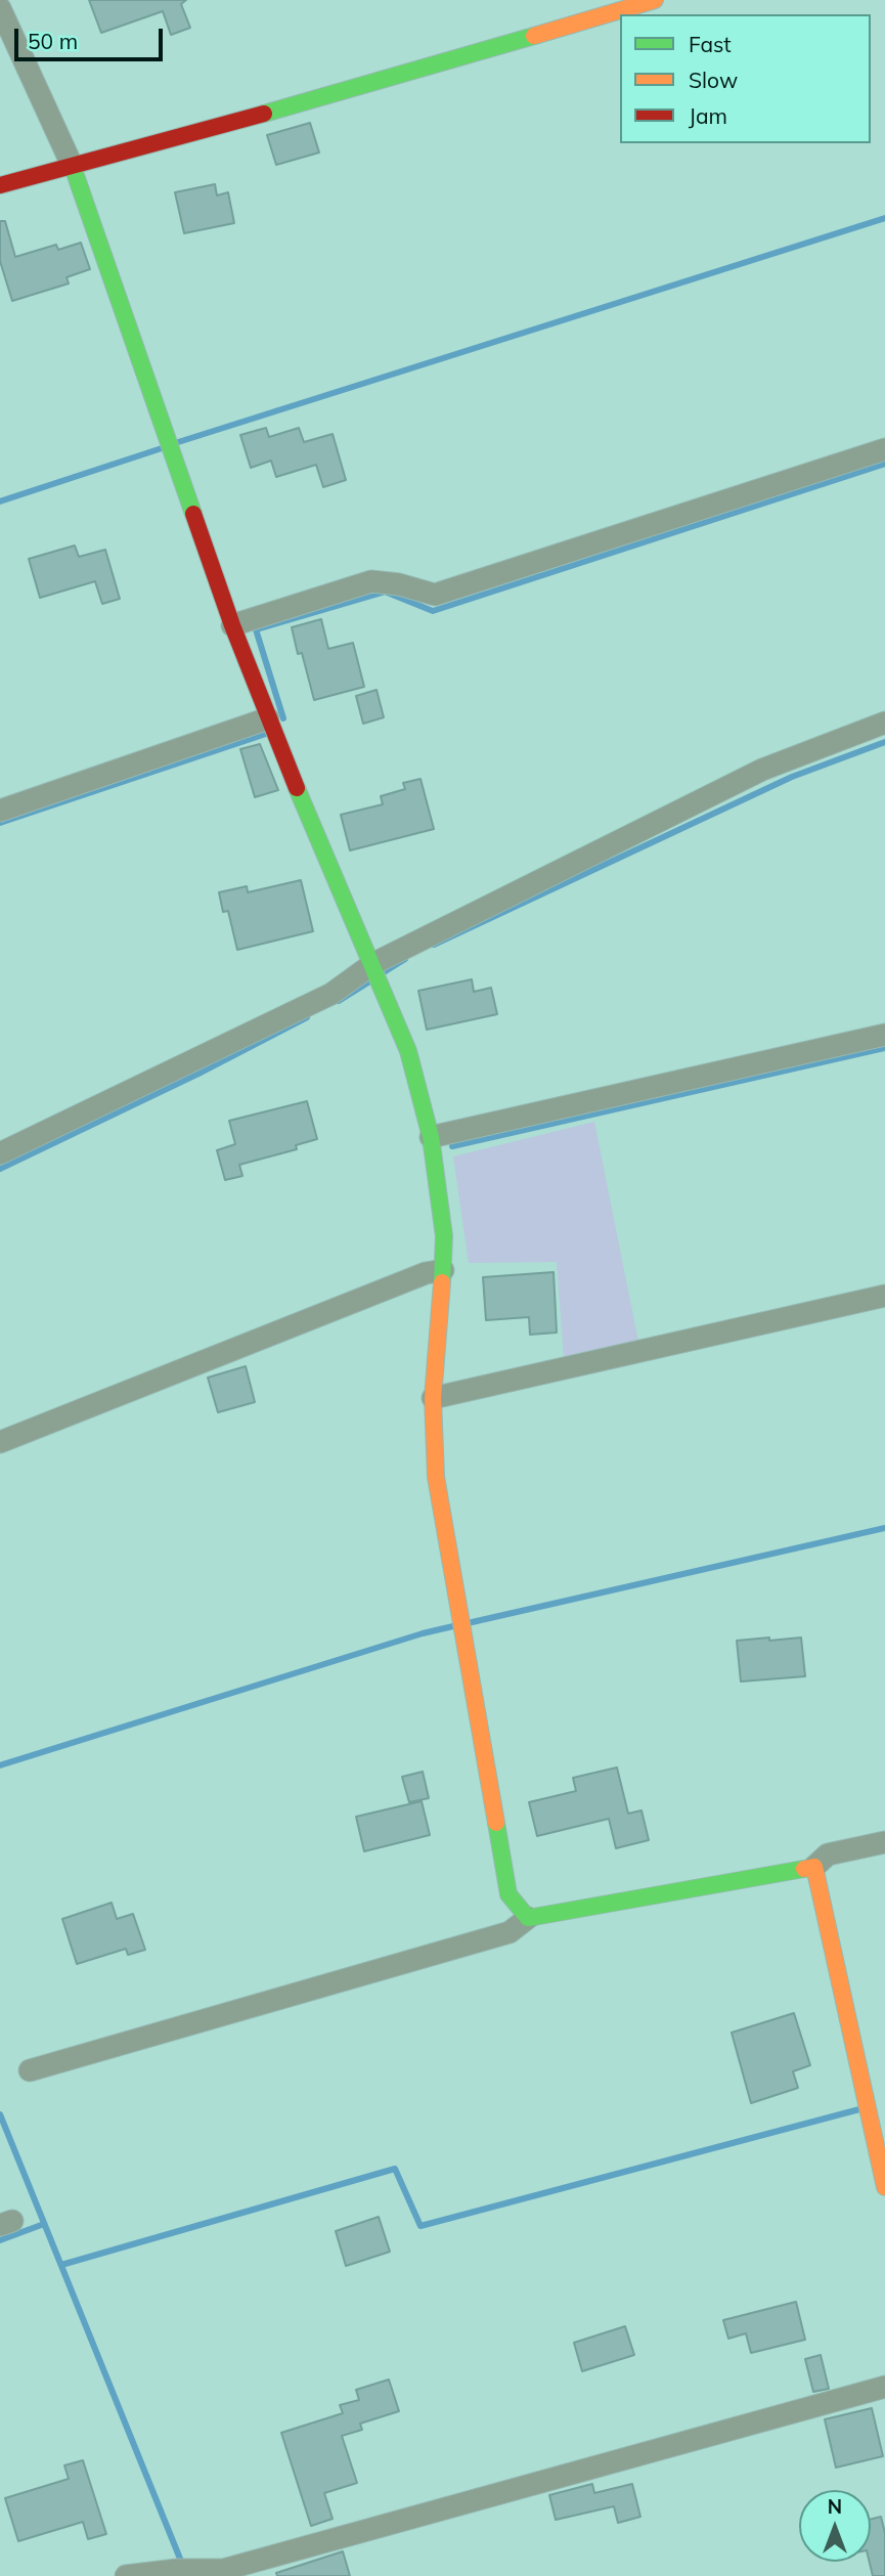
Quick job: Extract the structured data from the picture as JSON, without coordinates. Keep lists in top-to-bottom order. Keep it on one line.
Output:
{"legend":["Fast","Slow","Jam"],"scale_bar":"50 m","north":"top"}
